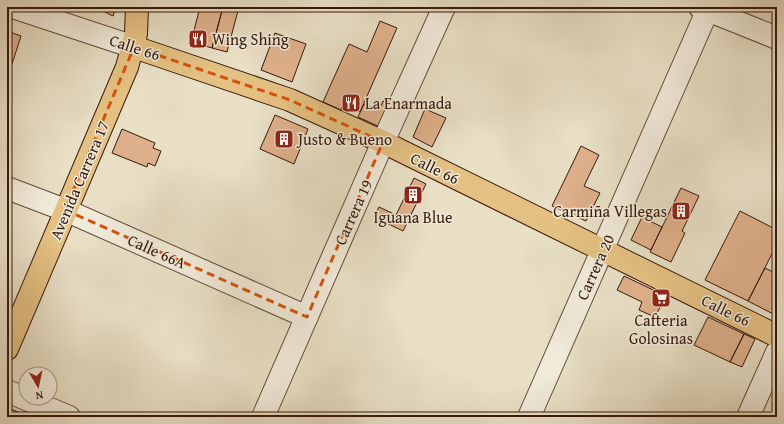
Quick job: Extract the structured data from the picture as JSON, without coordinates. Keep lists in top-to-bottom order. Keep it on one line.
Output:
{"streets":{"main road":["Calle 66","Avenida Carrera 17"],"street":["Carrera 19","Calle 66A","Carrera 20"]},"crossings":[["Calle 66","Avenida Carrera 17"],["Calle 66","Carrera 19"],["Calle 66","Carrera 20"],["Avenida Carrera 17","Calle 66A"],["Carrera 19","Calle 66A"]],"places":{"restaurant":["Wing Shing","La Enarmada"],"building":["Justo & Bueno","Iguana Blue","Carmiña Villegas"],"supermarket":["Cafteria Golosinas"]},"north":"bottom"}
